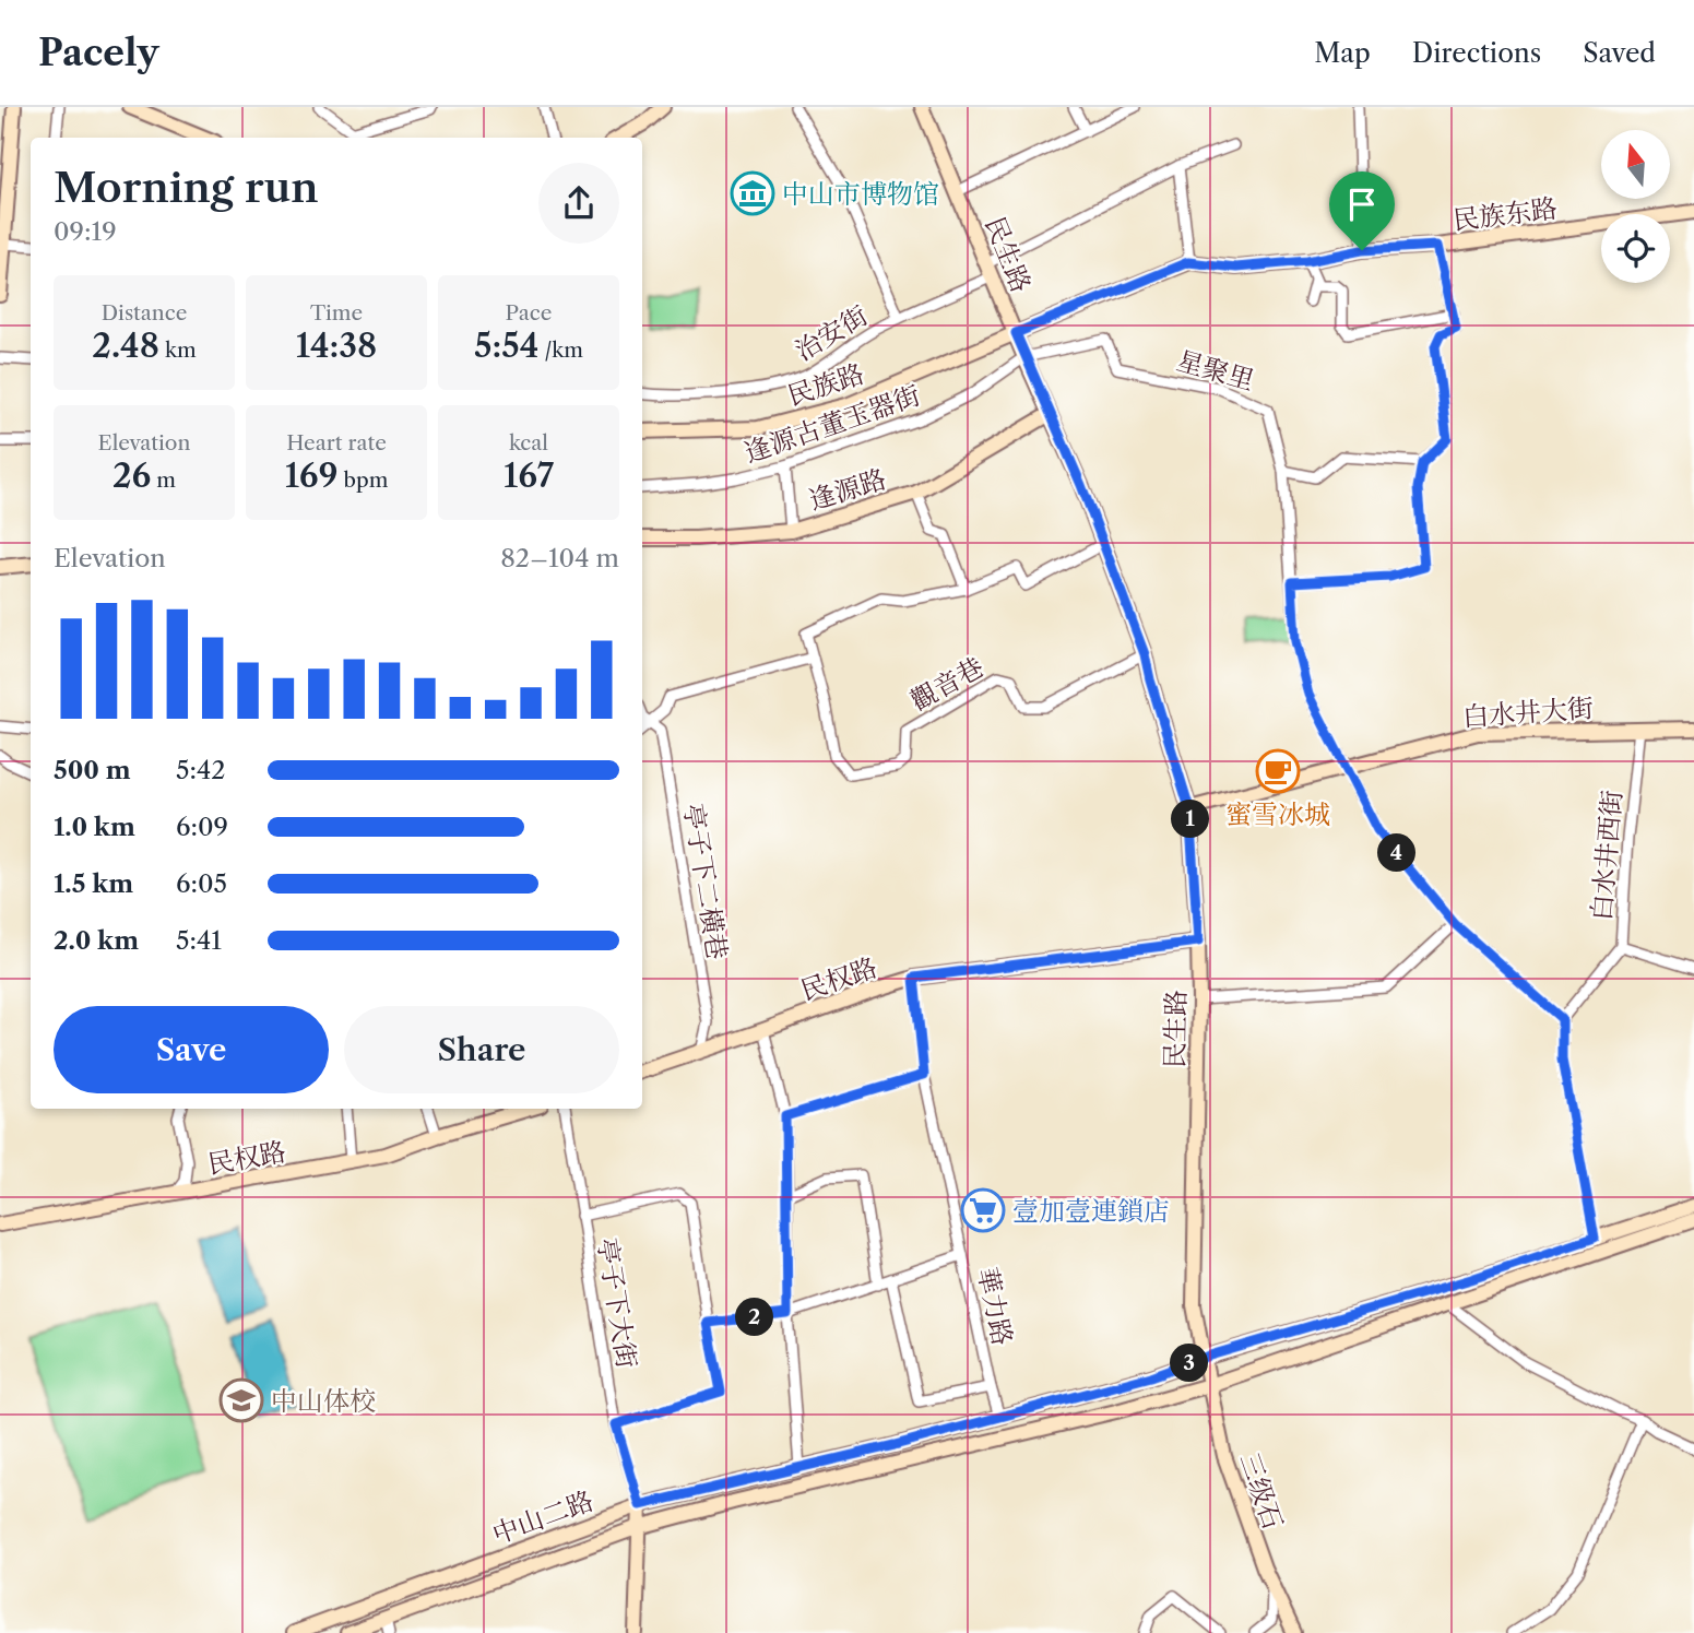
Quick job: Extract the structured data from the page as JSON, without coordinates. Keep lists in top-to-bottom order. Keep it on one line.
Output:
{"streets":{"street":["民族东路","民生路","治安街","星聚里","民族路","逢源古董玉器街","逢源路","觀音巷","白水井大街","白水井西街","亭子下二橫巷","民权路","亭子下大街","華力路","三级石","中山二路"]},"crossings":[["民族东路","民生路"],["民族东路","民族路"],["民生路","治安街"],["民生路","星聚里"],["民生路","民族路"],["民生路","逢源古董玉器街"],["民生路","逢源路"],["民生路","觀音巷"],["民生路","白水井大街"],["民生路","民权路"],["民生路","三级石"],["民生路","中山二路"],["星聚里","逢源古董玉器街"],["白水井大街","白水井西街"],["亭子下二橫巷","民权路"],["民权路","華力路"],["亭子下大街","中山二路"],["華力路","中山二路"],["三级石","中山二路"]],"places":{"museum":["中山市博物馆"],"cafe":["蜜雪冰城"],"supermarket":["壹加壹連鎖店"],"school or university":["中山体校"]},"north":"top","page":{"header":"Pacely","nav":["Map","Directions","Saved"],"heading":["Morning run","09:19"],"stats":[["Distance","2.48 km"],["Time","14:38"],["Pace","5:54 /km"],["Elevation","26 m"],["Heart rate","169 bpm"],["kcal","167"]],"chart":["Elevation","82–104 m"],"list":[{"name":"500 m","note":"5:42"},{"name":"1.0 km","note":"6:09"},{"name":"1.5 km","note":"6:05"},{"name":"2.0 km","note":"5:41"}],"pins":["1","4","2","3"],"buttons":["Save","Share"]}}
